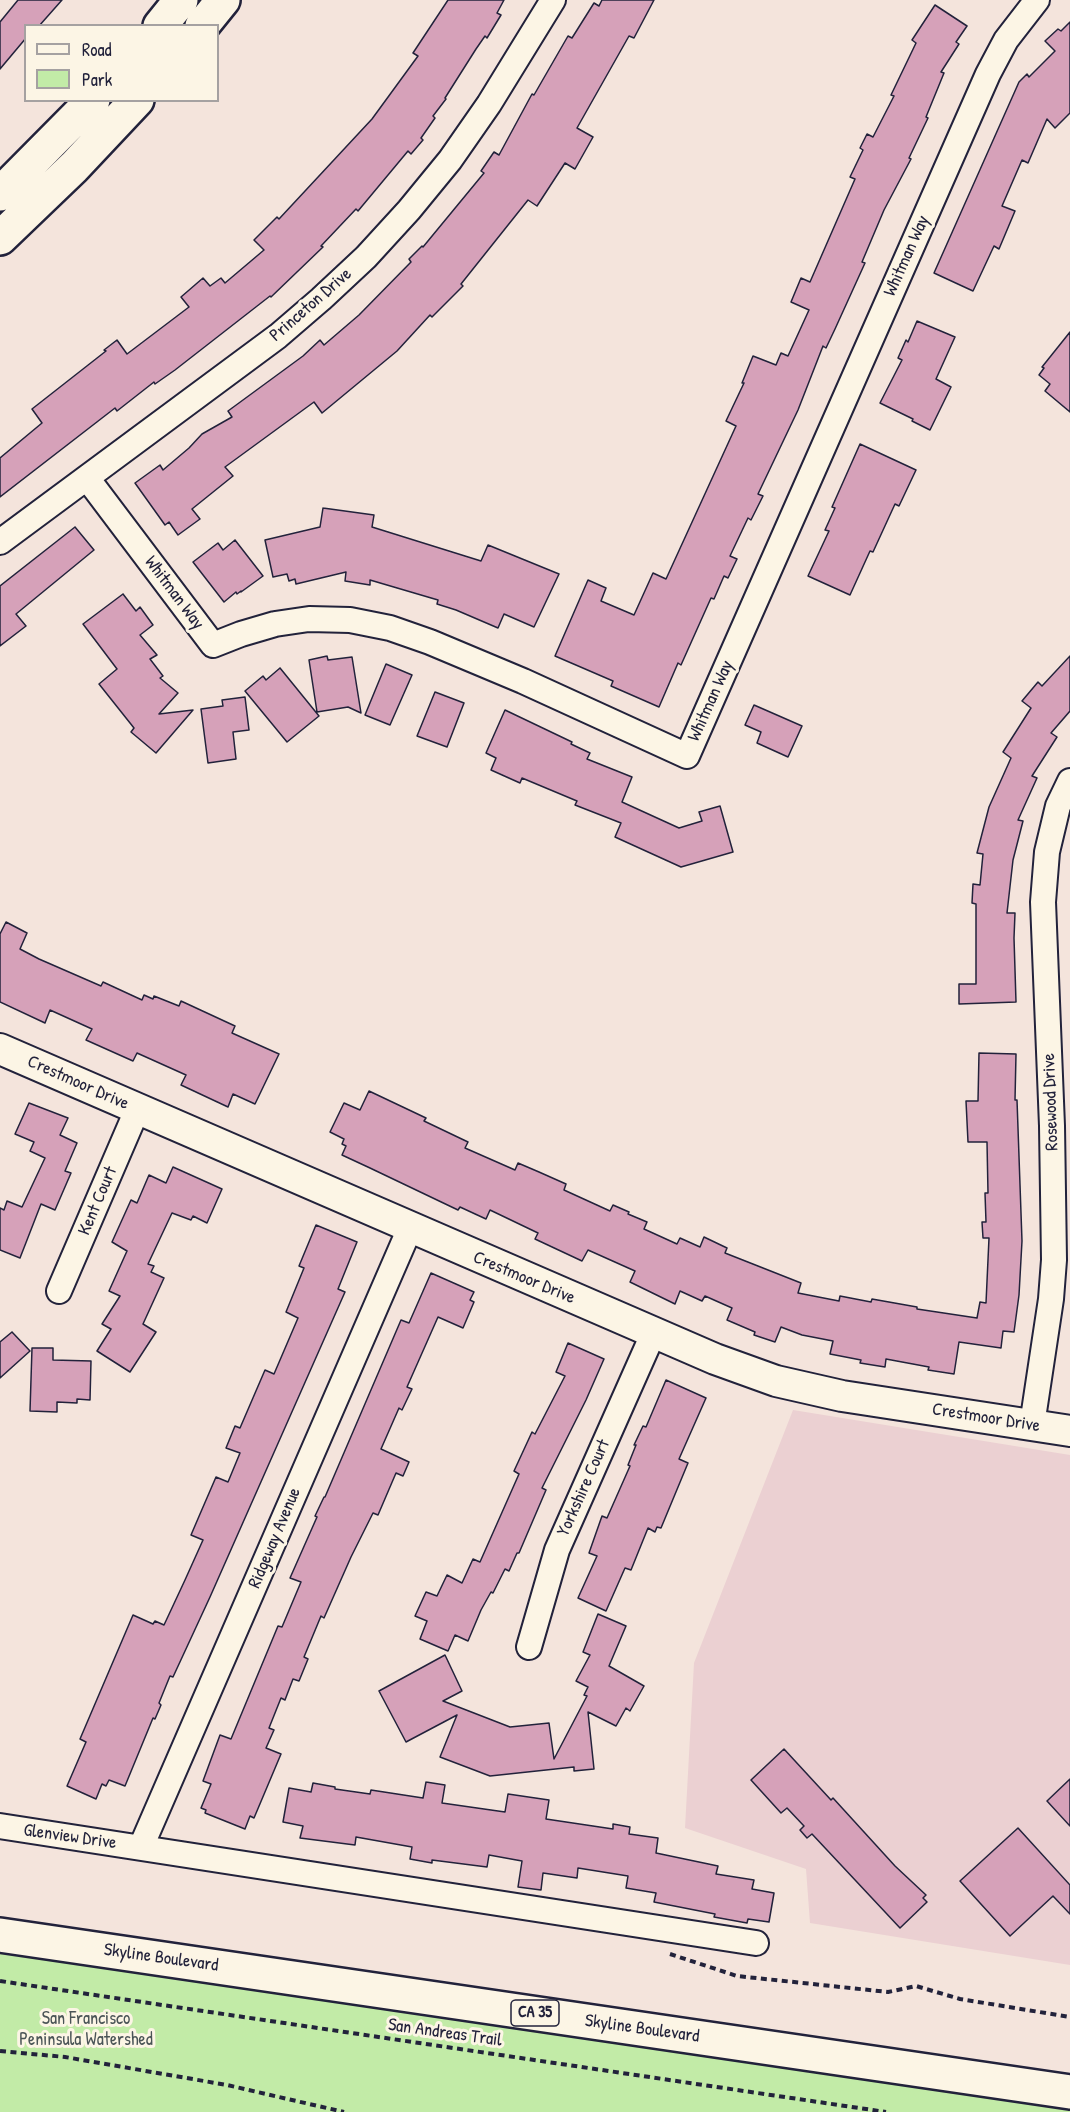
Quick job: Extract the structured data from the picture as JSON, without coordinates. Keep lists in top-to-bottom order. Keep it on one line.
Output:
{"streets":{"main road":["Skyline Boulevard","CA 35"],"street":["Whitman Way","Princeton Drive","Crestmoor Drive","Rosewood Drive","Kent Court","Yorkshire Court","Ridgeway Avenue","Glenview Drive"],"path":["San Andreas Trail"]},"crossings":[["Whitman Way","Princeton Drive"],["Crestmoor Drive","Rosewood Drive"],["Crestmoor Drive","Kent Court"],["Crestmoor Drive","Yorkshire Court"],["Crestmoor Drive","Ridgeway Avenue"],["Ridgeway Avenue","Glenview Drive"]],"parks":["San Francisco Peninsula Watershed"],"legend":["Road","Park"]}
